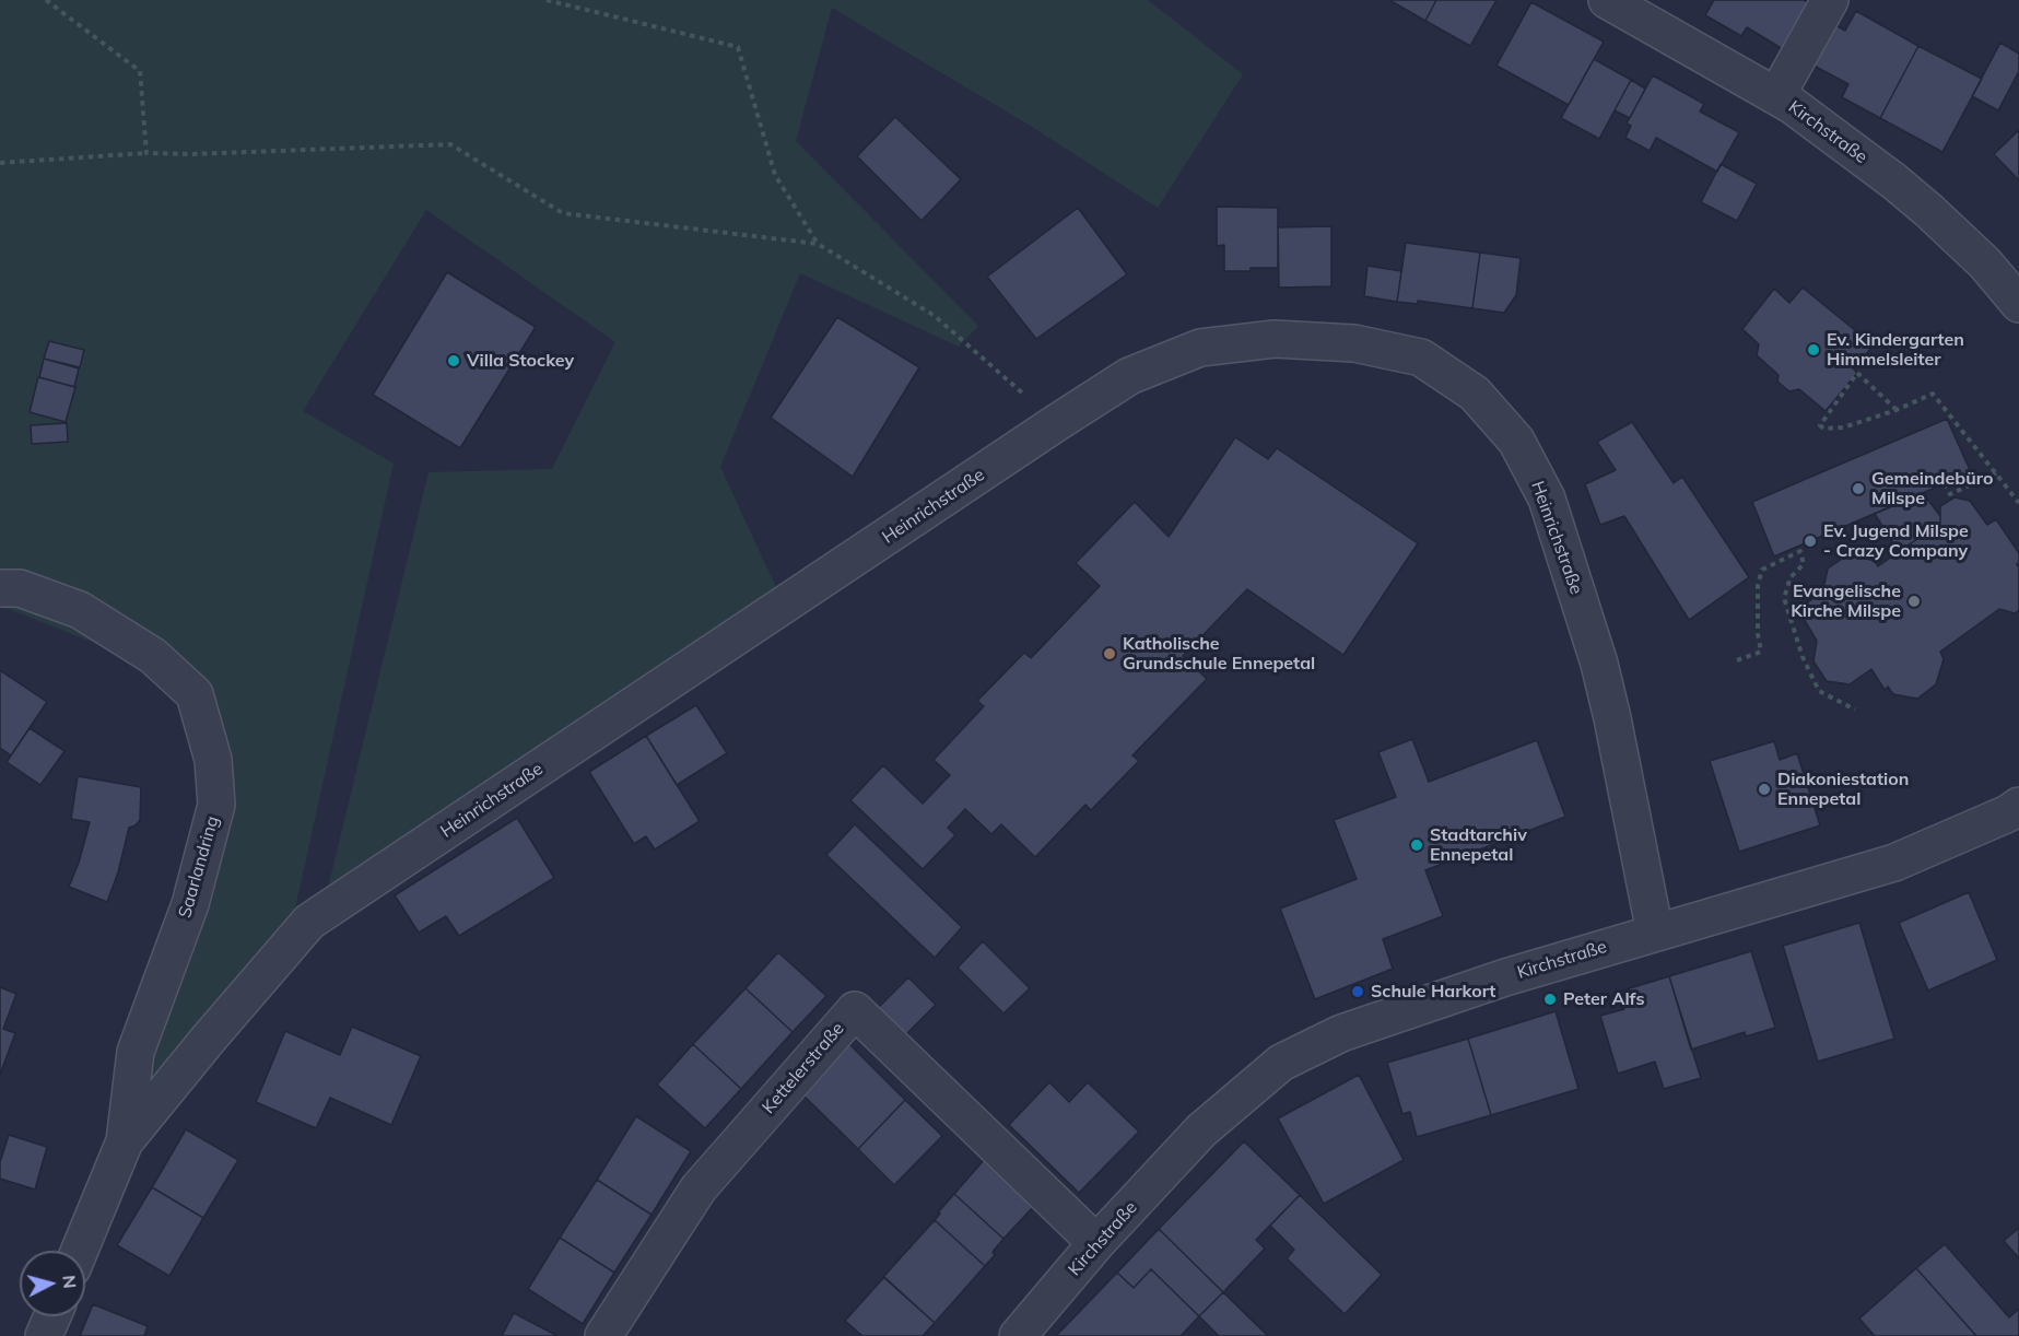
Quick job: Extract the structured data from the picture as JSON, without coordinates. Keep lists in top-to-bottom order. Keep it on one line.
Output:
{"streets":{"street":["Kirchstraße","Heinrichstraße","Saarlandring","Kettelerstraße"]},"crossings":[["Kirchstraße","Heinrichstraße"],["Kirchstraße","Kettelerstraße"],["Heinrichstraße","Saarlandring"]],"places":["Ev. Kindergarten Himmelsleiter","Villa Stockey","Gemeindebüro Milspe","Ev. Jugend Milspe - Crazy Company","Evangelische Kirche Milspe","Katholische Grundschule Ennepetal","Diakoniestation Ennepetal","Stadtarchiv Ennepetal","Schule Harkort","Peter Alfs"],"north":"right"}
